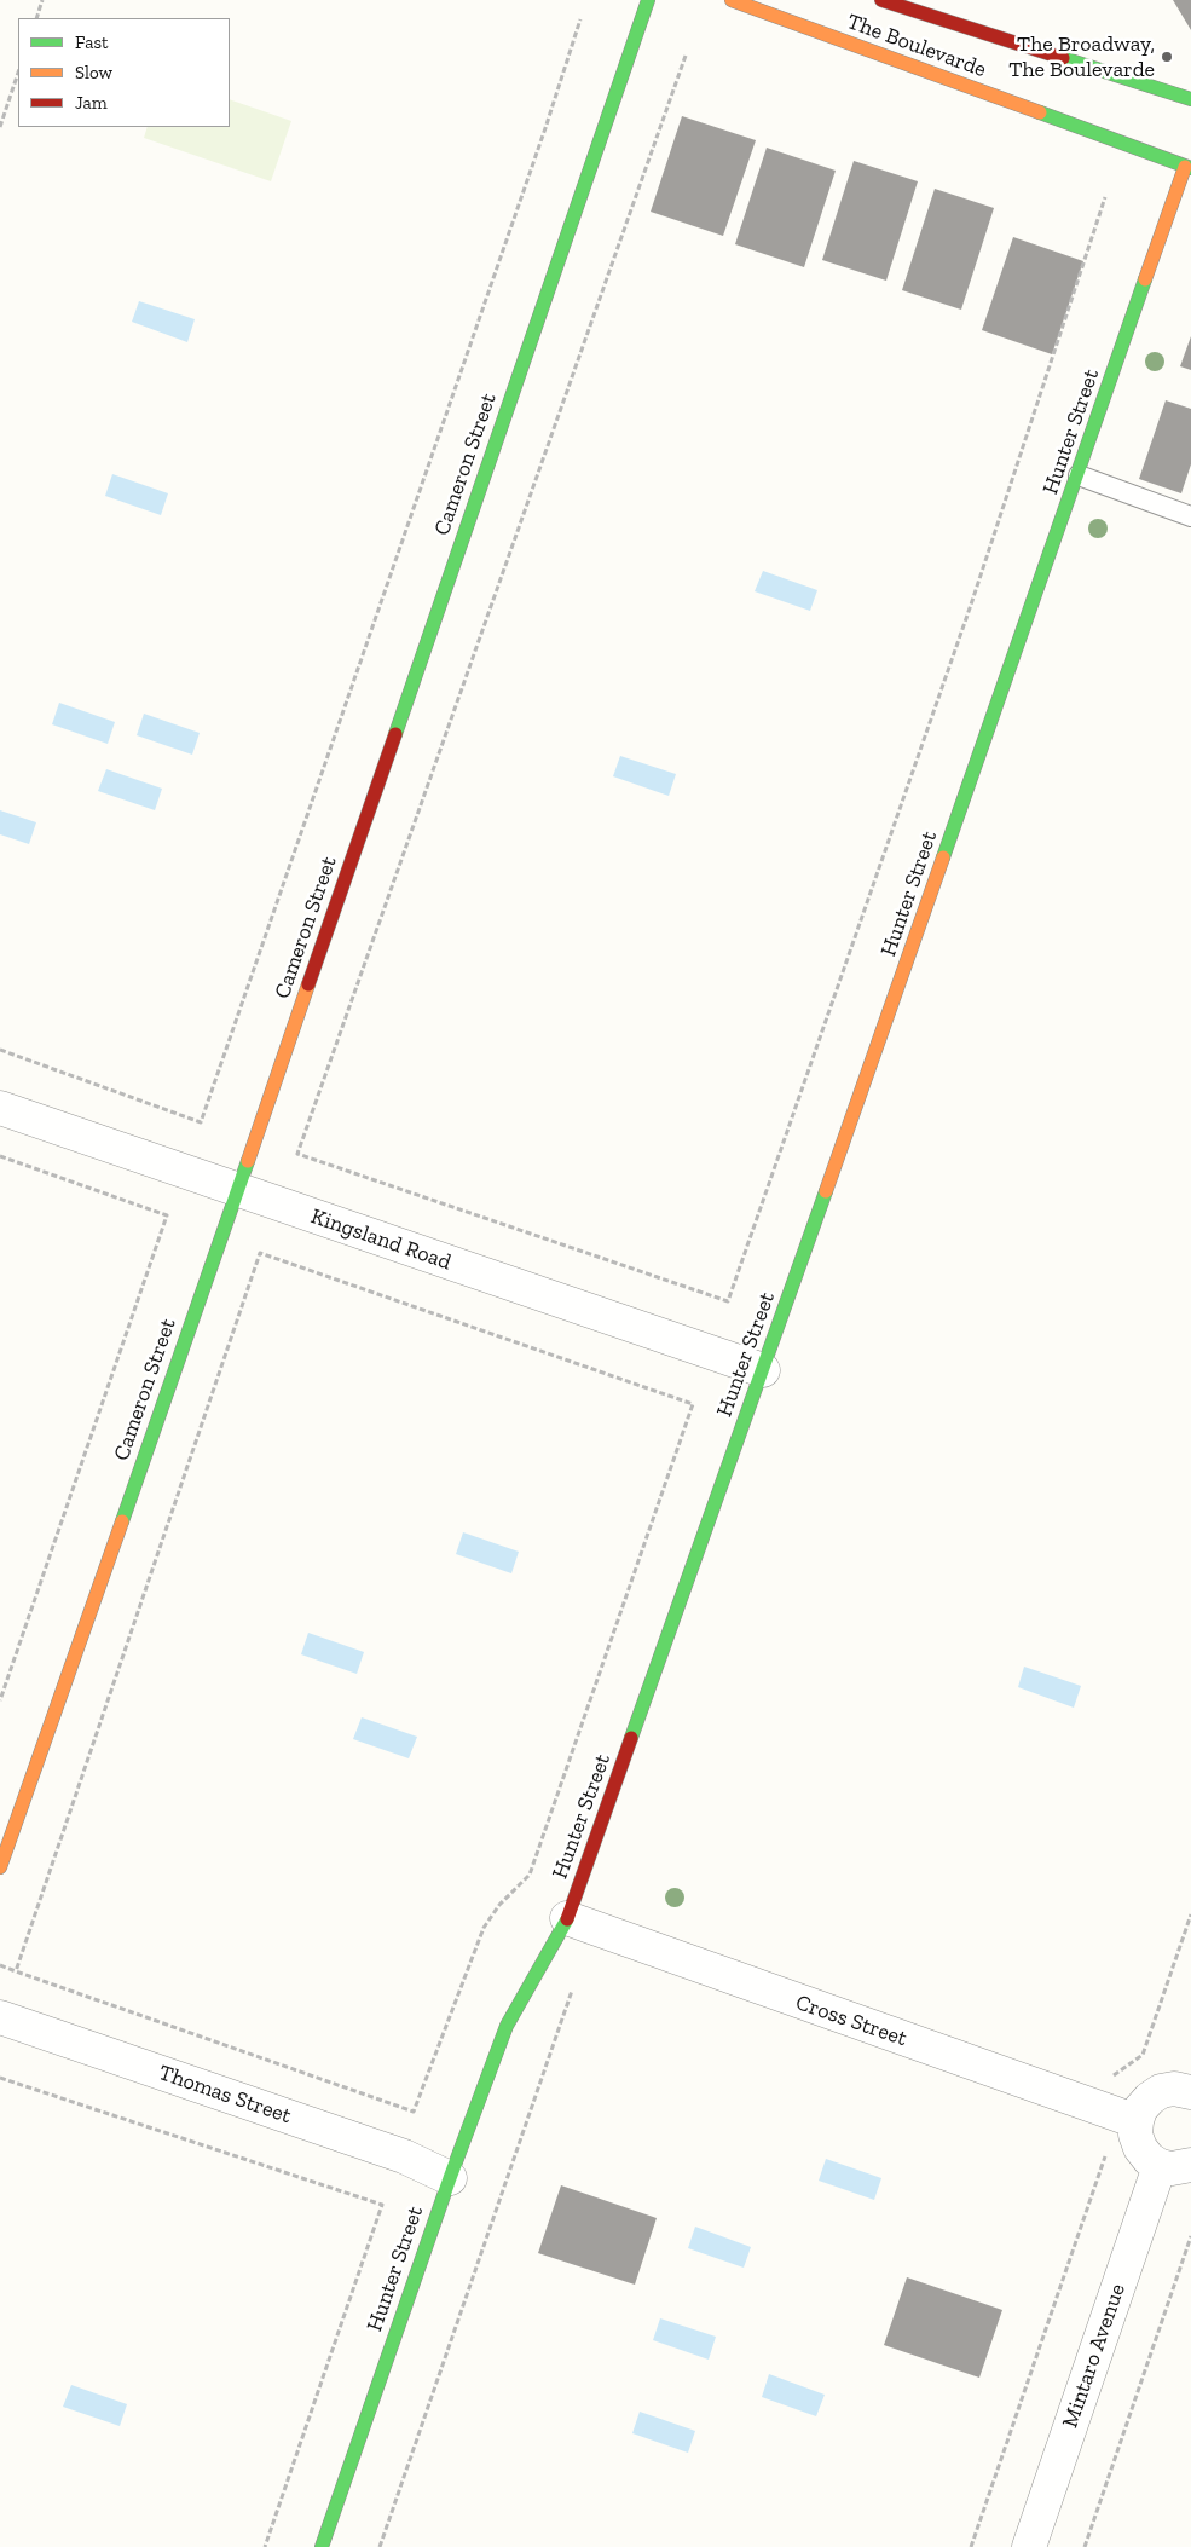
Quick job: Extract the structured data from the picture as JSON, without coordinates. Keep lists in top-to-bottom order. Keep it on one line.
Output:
{"streets":{"street":["The Boulevarde","Hunter Street","Cameron Street","Kingsland Road","Cross Street","Thomas Street","Mintaro Avenue"]},"crossings":[["The Boulevarde","Hunter Street"],["Hunter Street","Kingsland Road"],["Hunter Street","Cross Street"],["Hunter Street","Thomas Street"],["Cameron Street","Kingsland Road"]],"places":["The Broadway, The Boulevarde"],"legend":["Fast","Slow","Jam"]}
